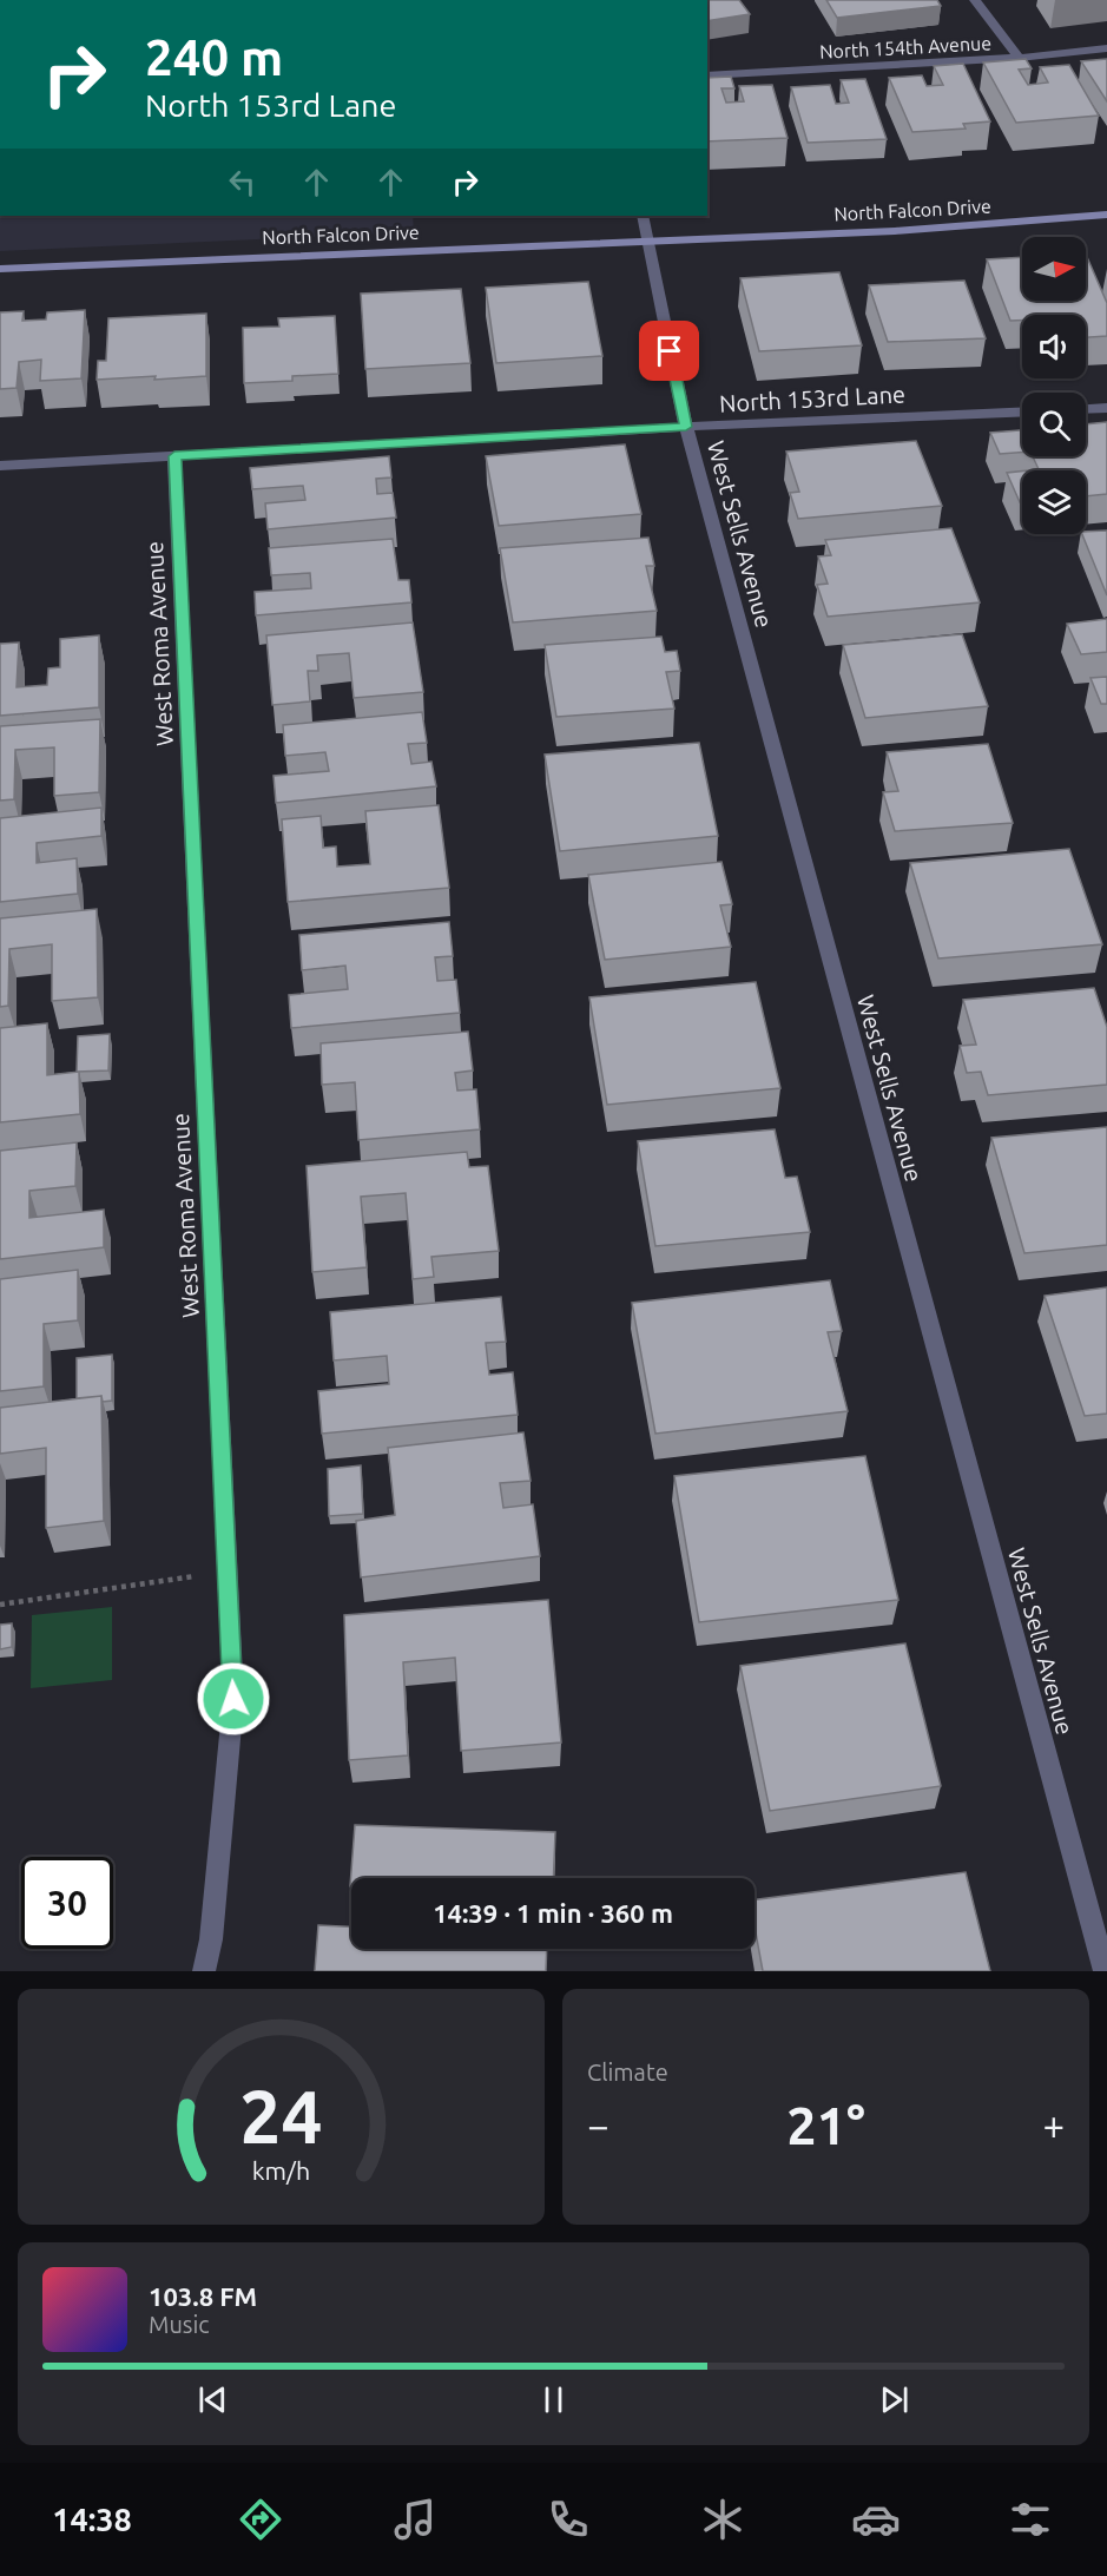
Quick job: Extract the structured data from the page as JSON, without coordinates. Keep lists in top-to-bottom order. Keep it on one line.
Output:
{"streets":{"street":["North 154th Avenue","North Falcon Drive","North 153rd Lane","West Sells Avenue","West Roma Avenue"]},"crossings":[["North Falcon Drive","West Sells Avenue"],["North 153rd Lane","West Sells Avenue"],["North 153rd Lane","West Roma Avenue"]],"north":"right","page":{"turn":["240 m","North 153rd Lane"],"limit":"30","trip":"14:39 · 1 min · 360 m","tile":"Climate","heat":["−","21°","+"],"song":["103.8 FM","Music"],"tabs":"14:38","gauge":["24","km/h"]}}
